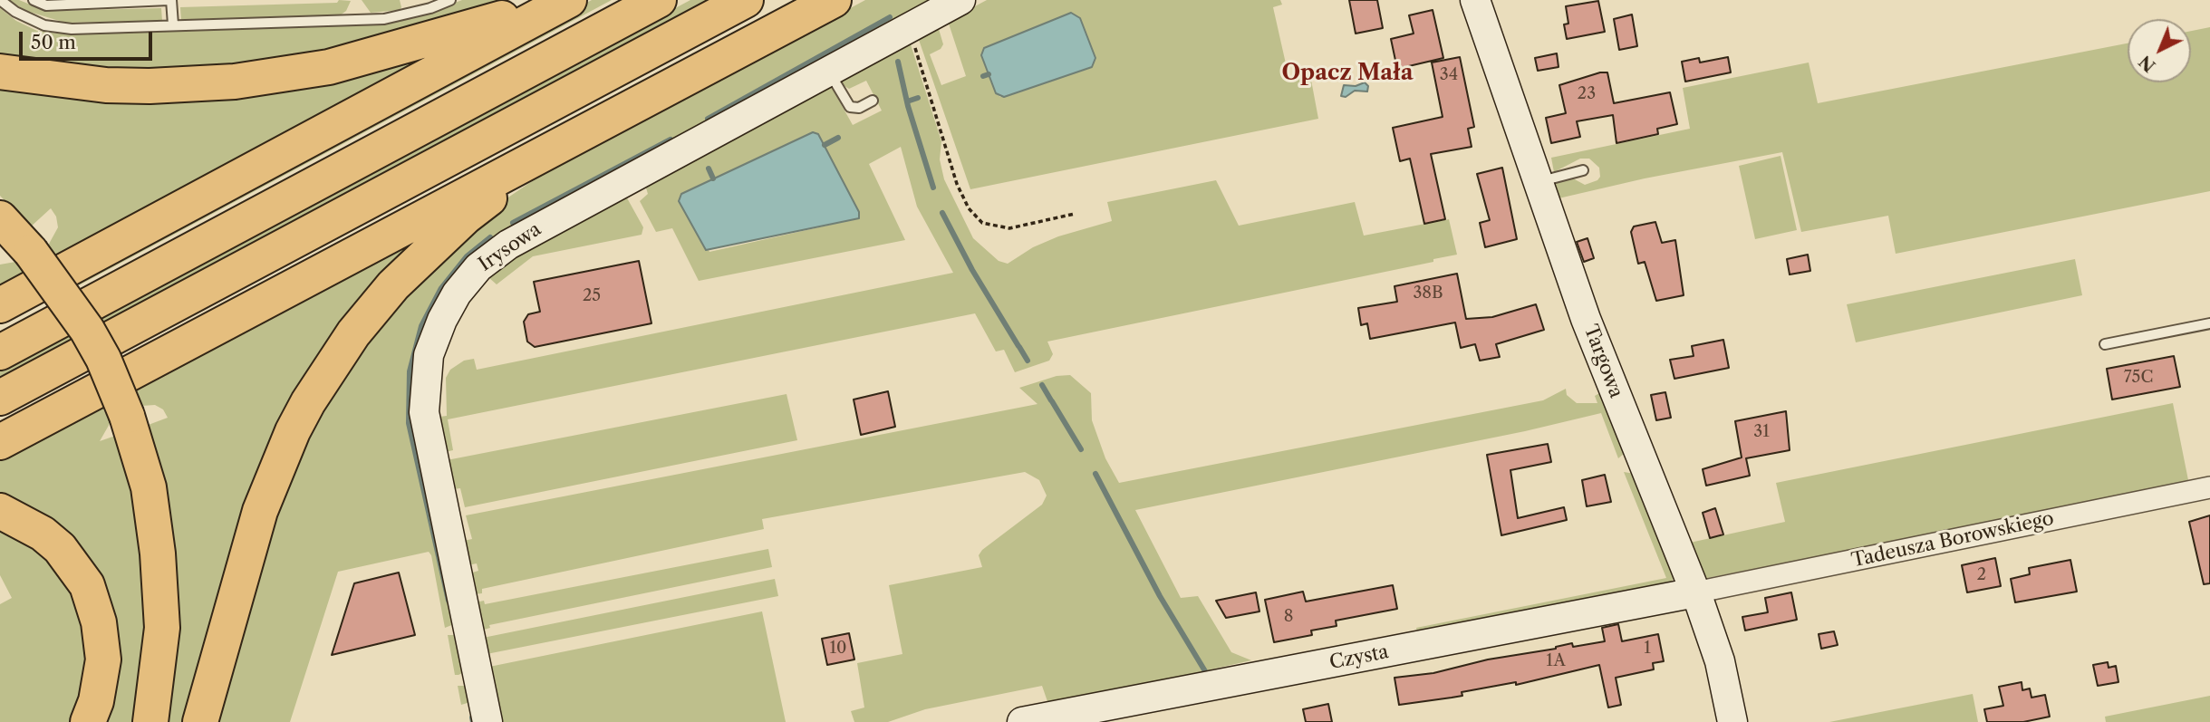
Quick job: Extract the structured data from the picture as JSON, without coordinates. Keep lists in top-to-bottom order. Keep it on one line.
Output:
{"streets":{"street":["Irysowa","Targowa","Tadeusza Borowskiego","Czysta"]},"crossings":[["Targowa","Tadeusza Borowskiego"],["Targowa","Czysta"],["Tadeusza Borowskiego","Czysta"]],"districts":["Opacz Mała"],"house_numbers":["34","23","38B","25","75C","31","2","8","10","1","1A"],"scale_bar":"50 m","north":"bottom left"}
